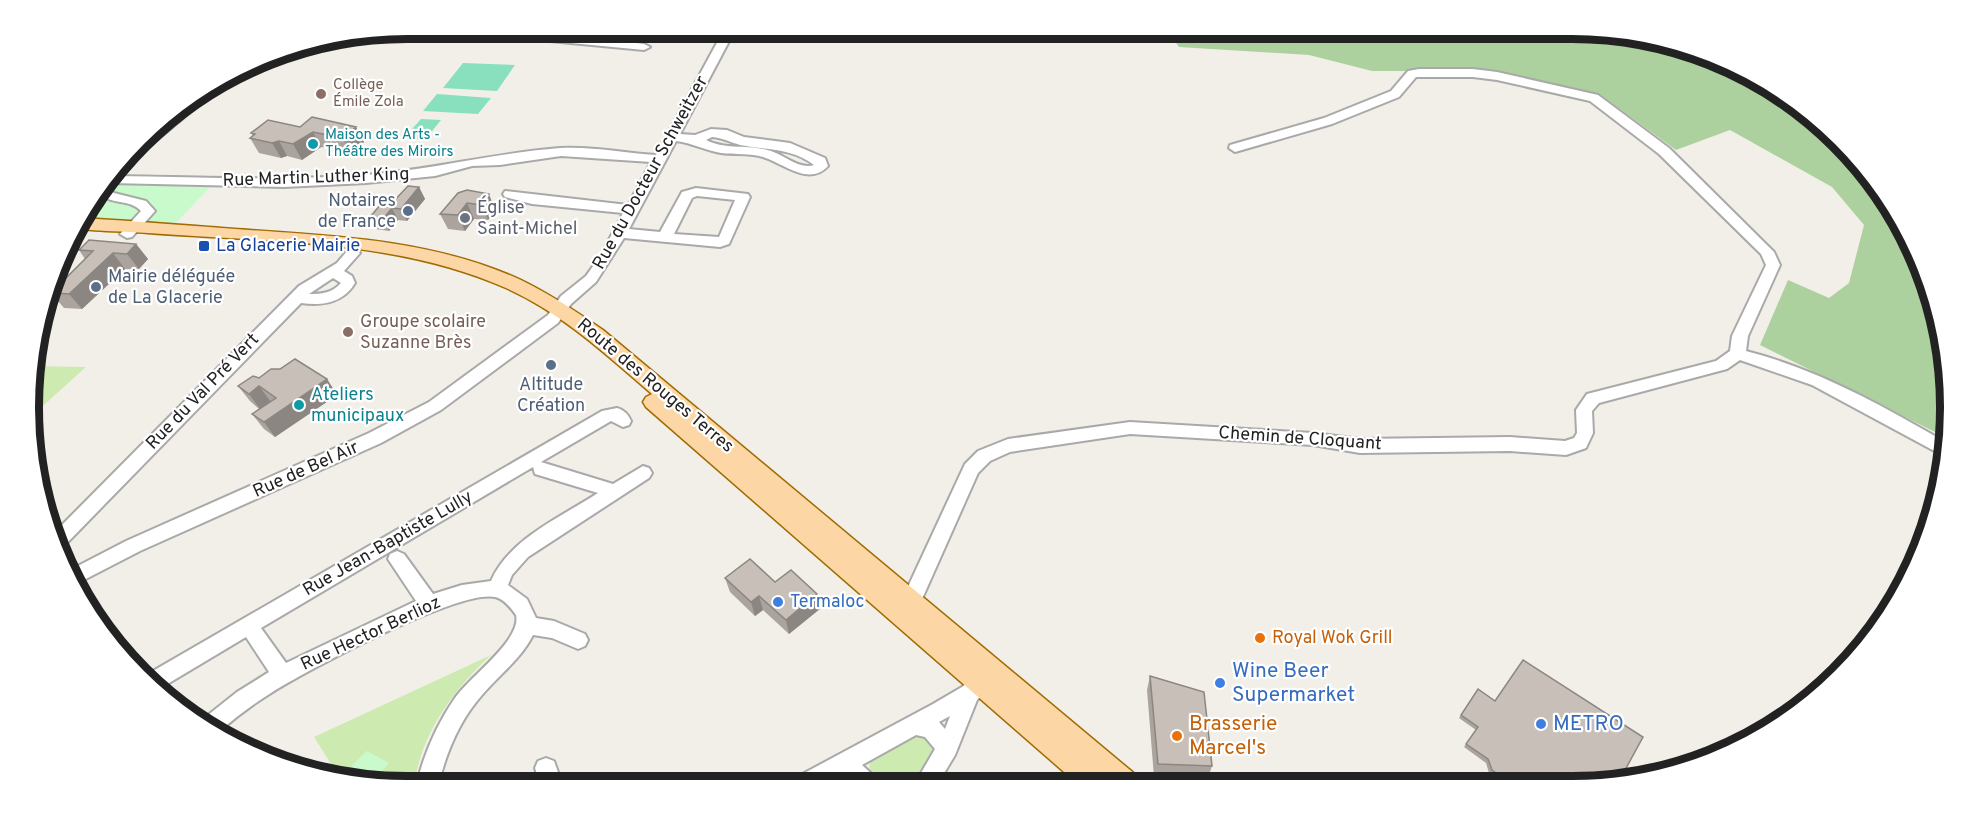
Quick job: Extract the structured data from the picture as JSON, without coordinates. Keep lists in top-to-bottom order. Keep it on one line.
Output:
{"streets":{"main road":["Route des Rouges Terres"],"street":["Rue du Docteur Schweitzer","Rue Martin Luther King","Rue du Val Pré Vert","Chemin de Cloquant","Rue de Bel Air","Rue Jean-Baptiste Lully","Rue Hector Berlioz"]},"crossings":[["Rue du Docteur Schweitzer","Rue Martin Luther King"],["Rue du Docteur Schweitzer","Route des Rouges Terres"],["Rue du Docteur Schweitzer","Rue de Bel Air"],["Route des Rouges Terres","Rue du Val Pré Vert"],["Route des Rouges Terres","Chemin de Cloquant"],["Route des Rouges Terres","Rue de Bel Air"]],"places":{"other":["Collège Émile Zola","Maison des Arts - Théâtre des Miroirs","Notaires de France","Église Saint-Michel","Mairie déléguée de La Glacerie","Groupe scolaire Suzanne Brès","Altitude Création","Ateliers municipaux","Termaloc","Royal Wok Grill","Wine Beer Supermarket","METRO","Brasserie Marcel's"],"transit":["La Glacerie Mairie"]}}
